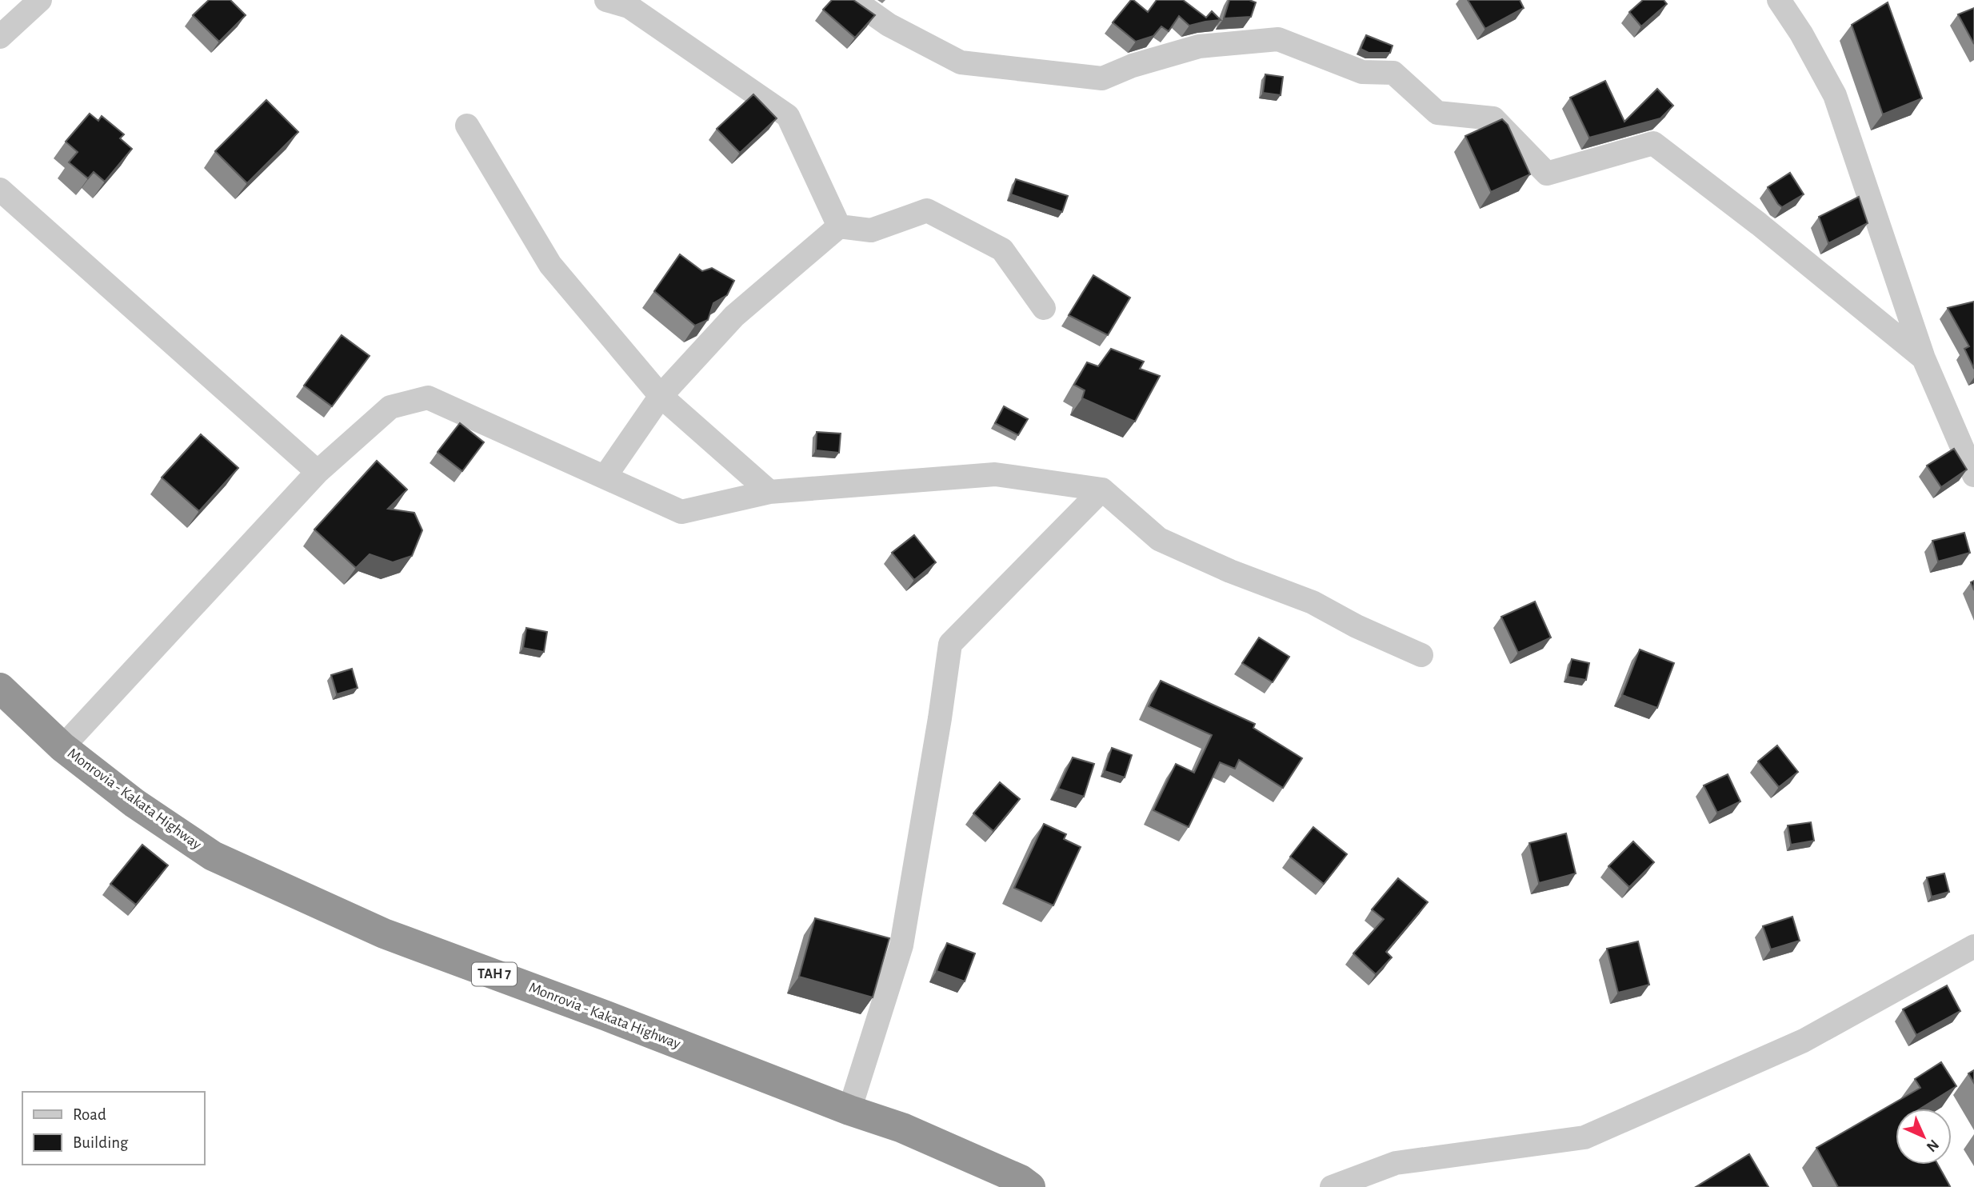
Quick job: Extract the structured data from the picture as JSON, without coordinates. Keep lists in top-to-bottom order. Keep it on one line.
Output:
{"streets":{"highway":["Monrovia - Kakata Highway","TAH 7"]},"legend":["Road","Building"],"north":"bottom right"}
